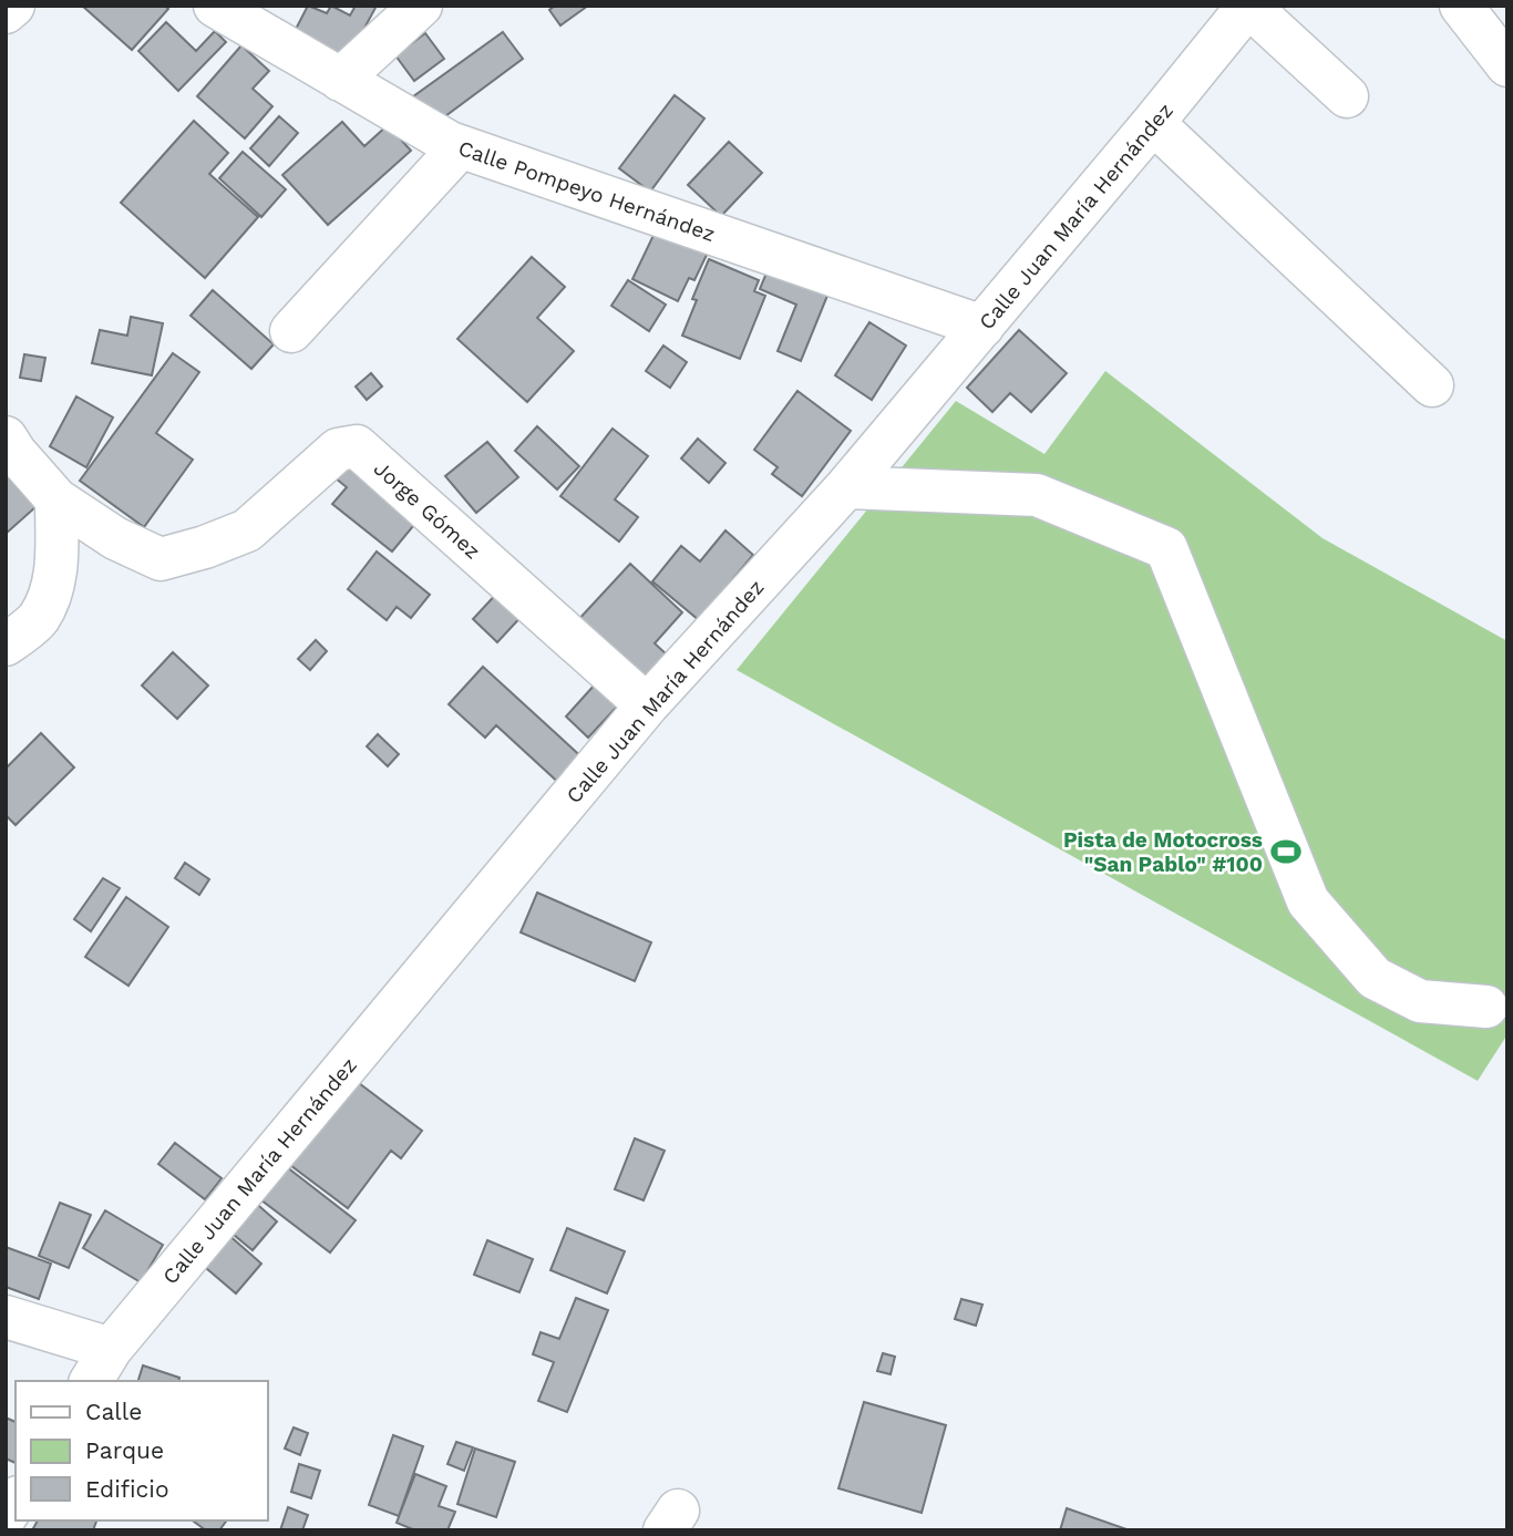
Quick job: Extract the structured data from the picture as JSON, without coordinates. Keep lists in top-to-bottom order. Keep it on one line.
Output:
{"streets":{"street":["Calle Pompeyo Hernández","Calle Juan María Hernández","Jorge Gómez"]},"crossings":[["Calle Pompeyo Hernández","Calle Juan María Hernández"],["Calle Juan María Hernández","Jorge Gómez"]],"places":{"sports":["Pista de Motocross \"San Pablo\" #100"]},"legend":["Calle","Parque","Edificio"]}
